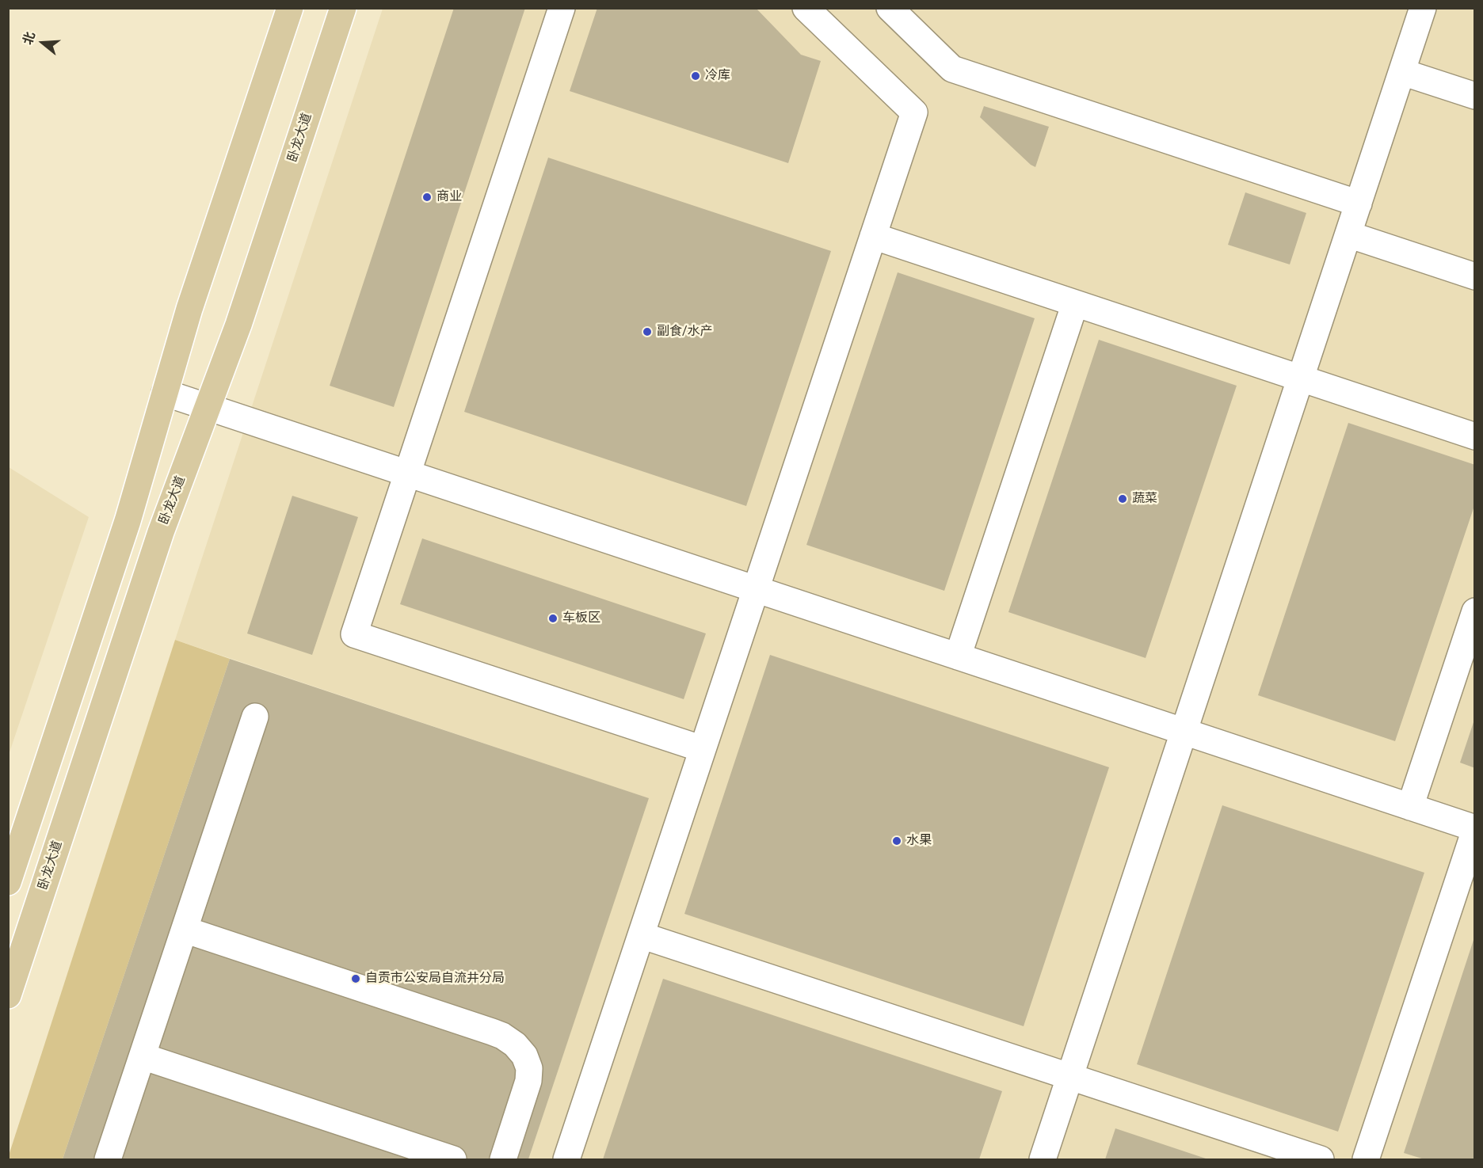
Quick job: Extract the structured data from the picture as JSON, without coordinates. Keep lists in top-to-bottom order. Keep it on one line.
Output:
{"streets":{"main road":["卧龙大道"]},"places":["冷库","商业","副食/水产","蔬菜","车板区","水果","自贡市公安局自流井分局"],"north":"left"}
